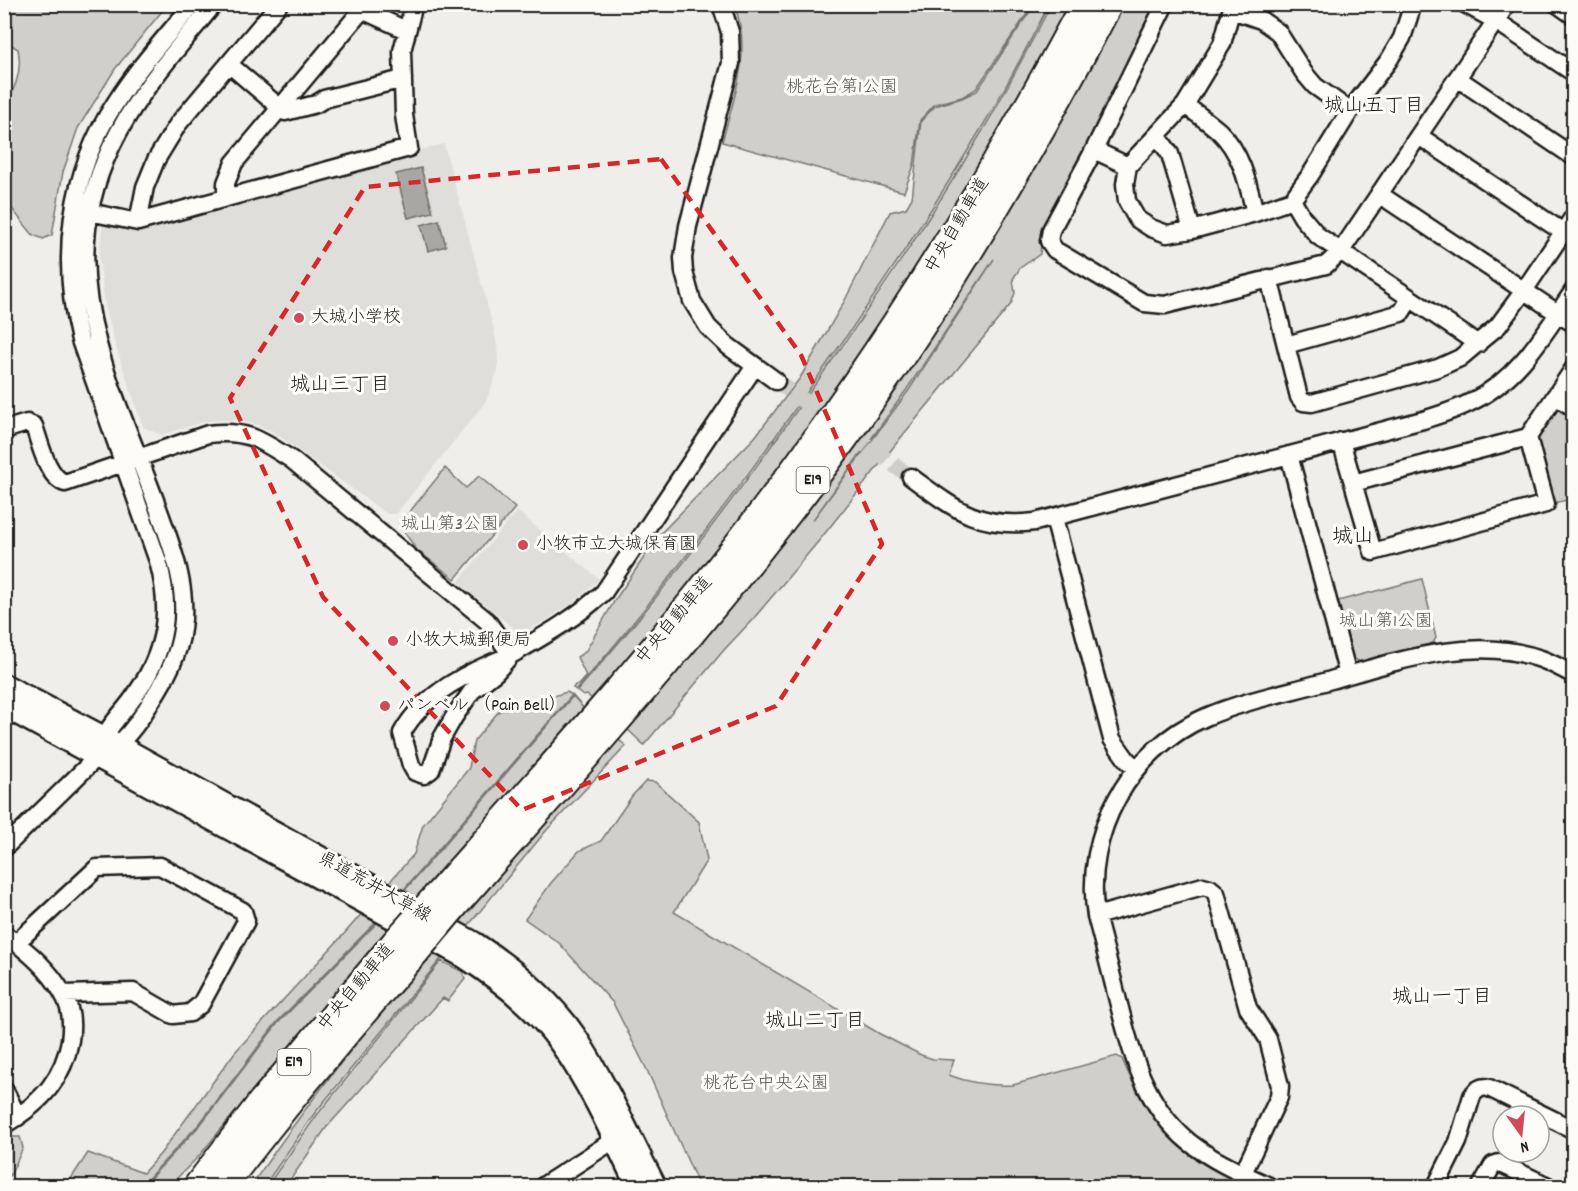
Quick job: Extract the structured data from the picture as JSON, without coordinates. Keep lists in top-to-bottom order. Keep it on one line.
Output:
{"streets":{"highway":["中央自動車道","E19"],"main road":["県道荒井大草線"]},"districts":["城山五丁目","城山三丁目","城山","城山一丁目","城山二丁目"],"parks":["桃花台第1公園","城山第3公園","城山第1公園","桃花台中央公園"],"places":["大城小学校","小牧市立大城保育園","小牧大城郵便局","パンベル （Pain Bell）"],"north":"bottom"}
